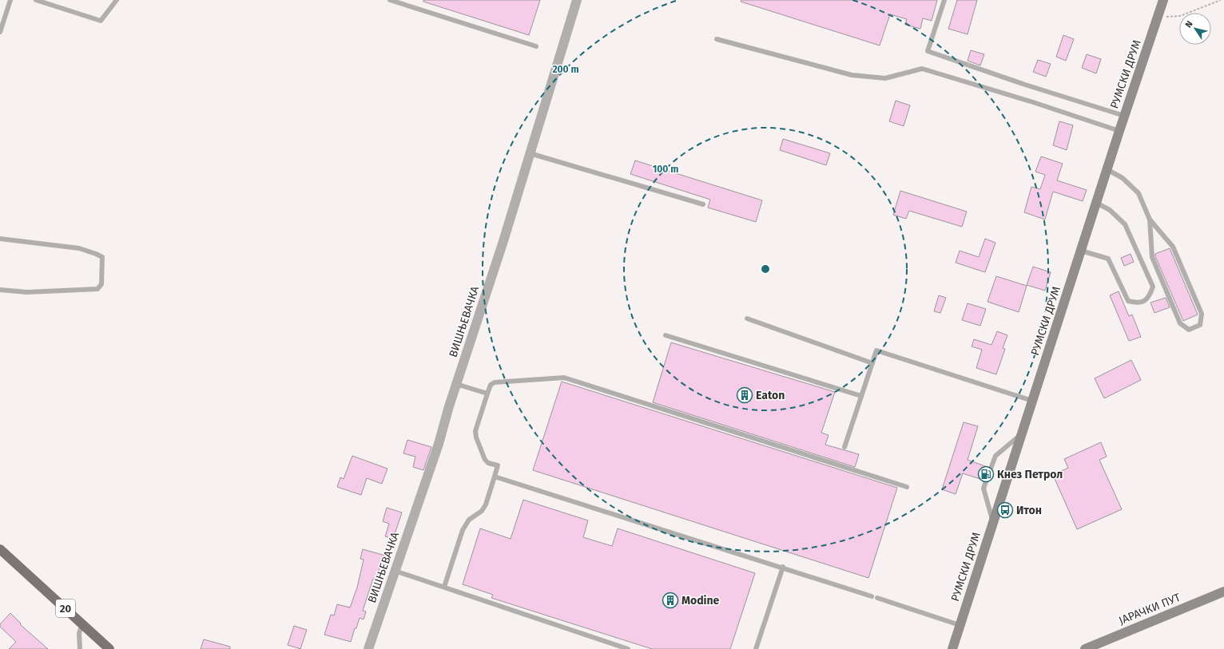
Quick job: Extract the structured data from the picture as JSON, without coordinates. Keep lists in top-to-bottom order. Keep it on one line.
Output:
{"streets":{"main road":["РУМСКИ ДРУМ","20","ЈАРАЧКИ ПУТ"],"street":["ВИШЊЕВАЧКА"]},"places":{"building":["Eaton","Modine"],"fuel station":["Кнез Петрол"],"bus stop":["Итон"]},"north":"top left","rings":["200 m","100 m"]}
